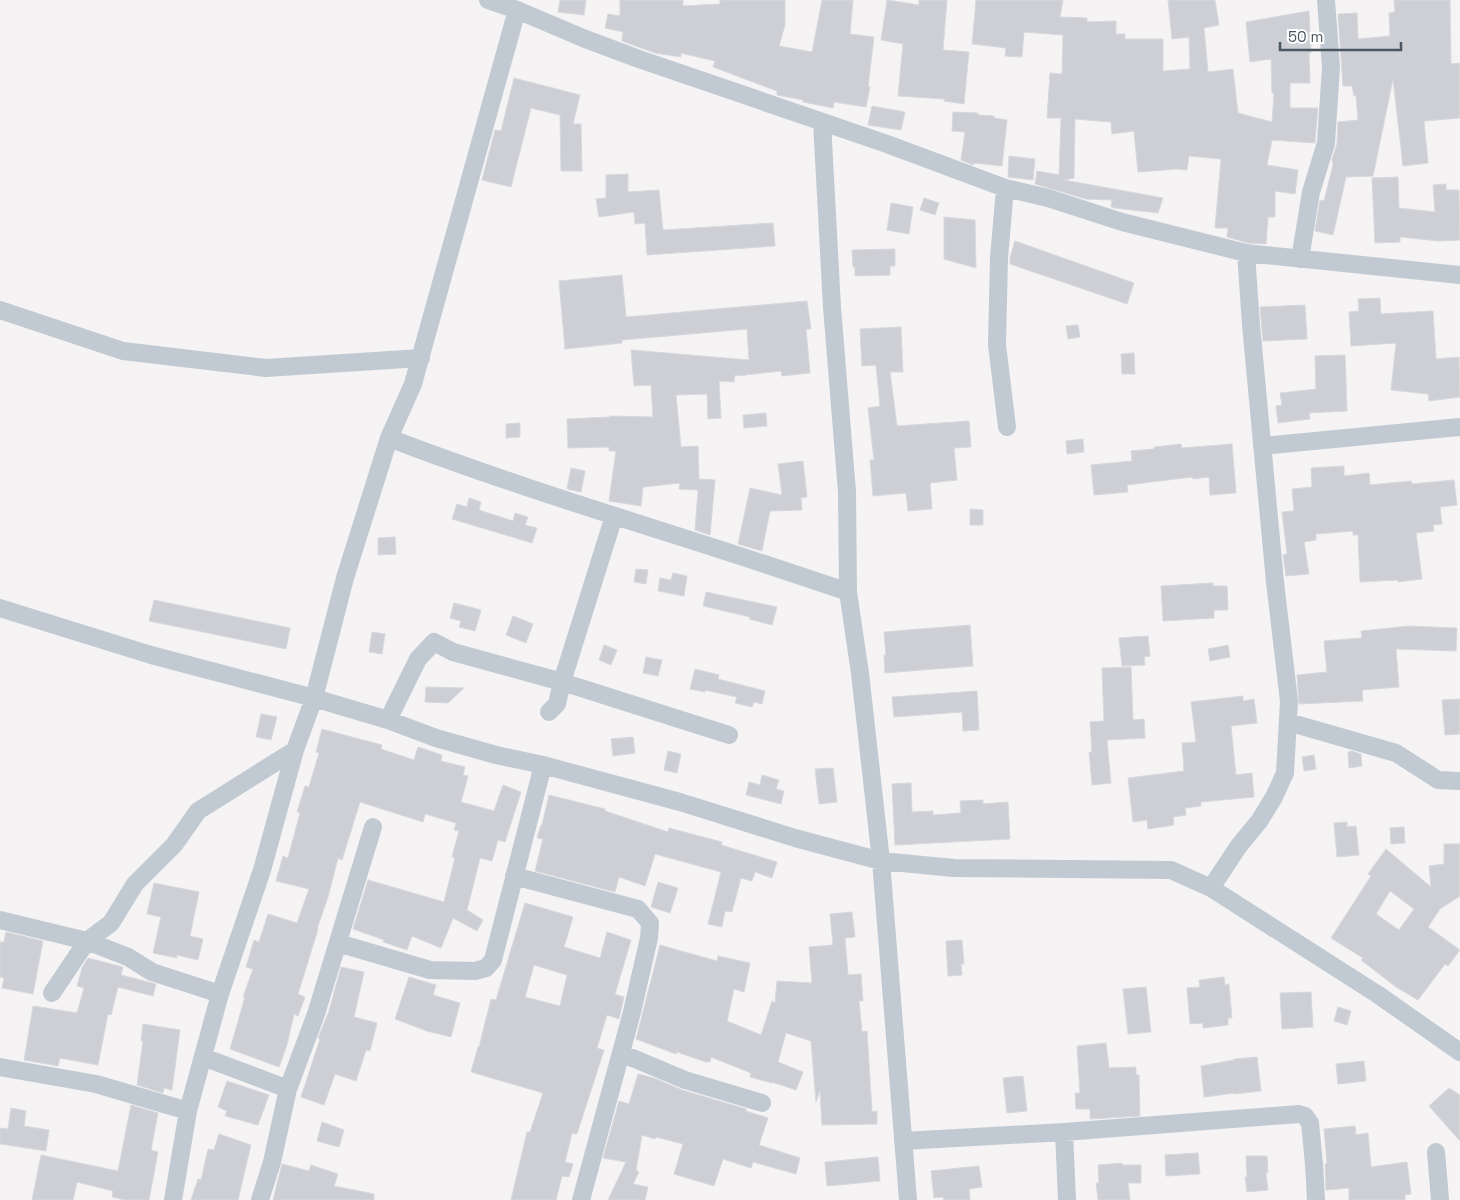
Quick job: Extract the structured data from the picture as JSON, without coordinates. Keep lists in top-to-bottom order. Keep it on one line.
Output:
{"scale_bar":"50 m"}
